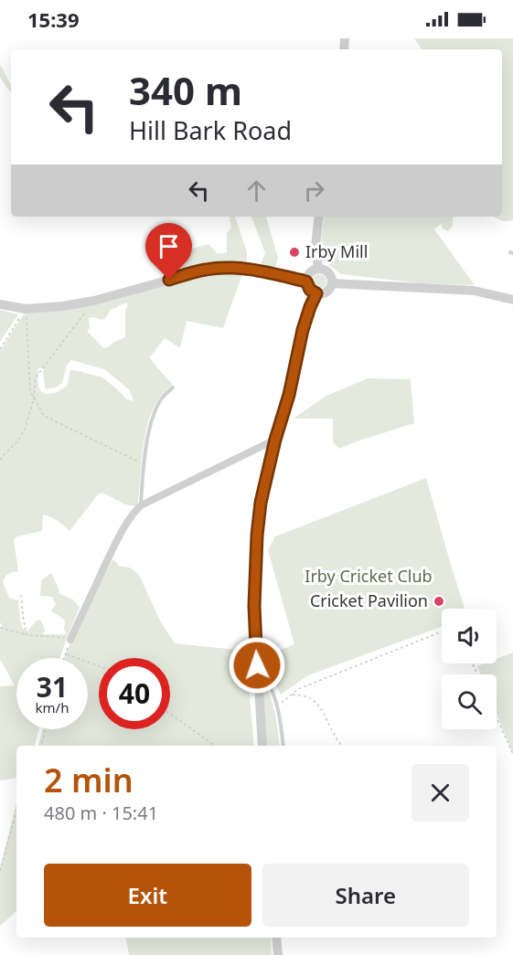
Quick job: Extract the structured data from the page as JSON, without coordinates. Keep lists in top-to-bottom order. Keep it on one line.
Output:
{"parks":["Irby Cricket Club"],"places":["Irby Mill","Cricket Pavilion"],"page":{"status":"15:39","turn":["340 m","Hill Bark Road"],"speed":"31 km/h","limit":"40","heading":["2 min","480 m · 15:41"],"buttons":["Exit","Share"]}}
